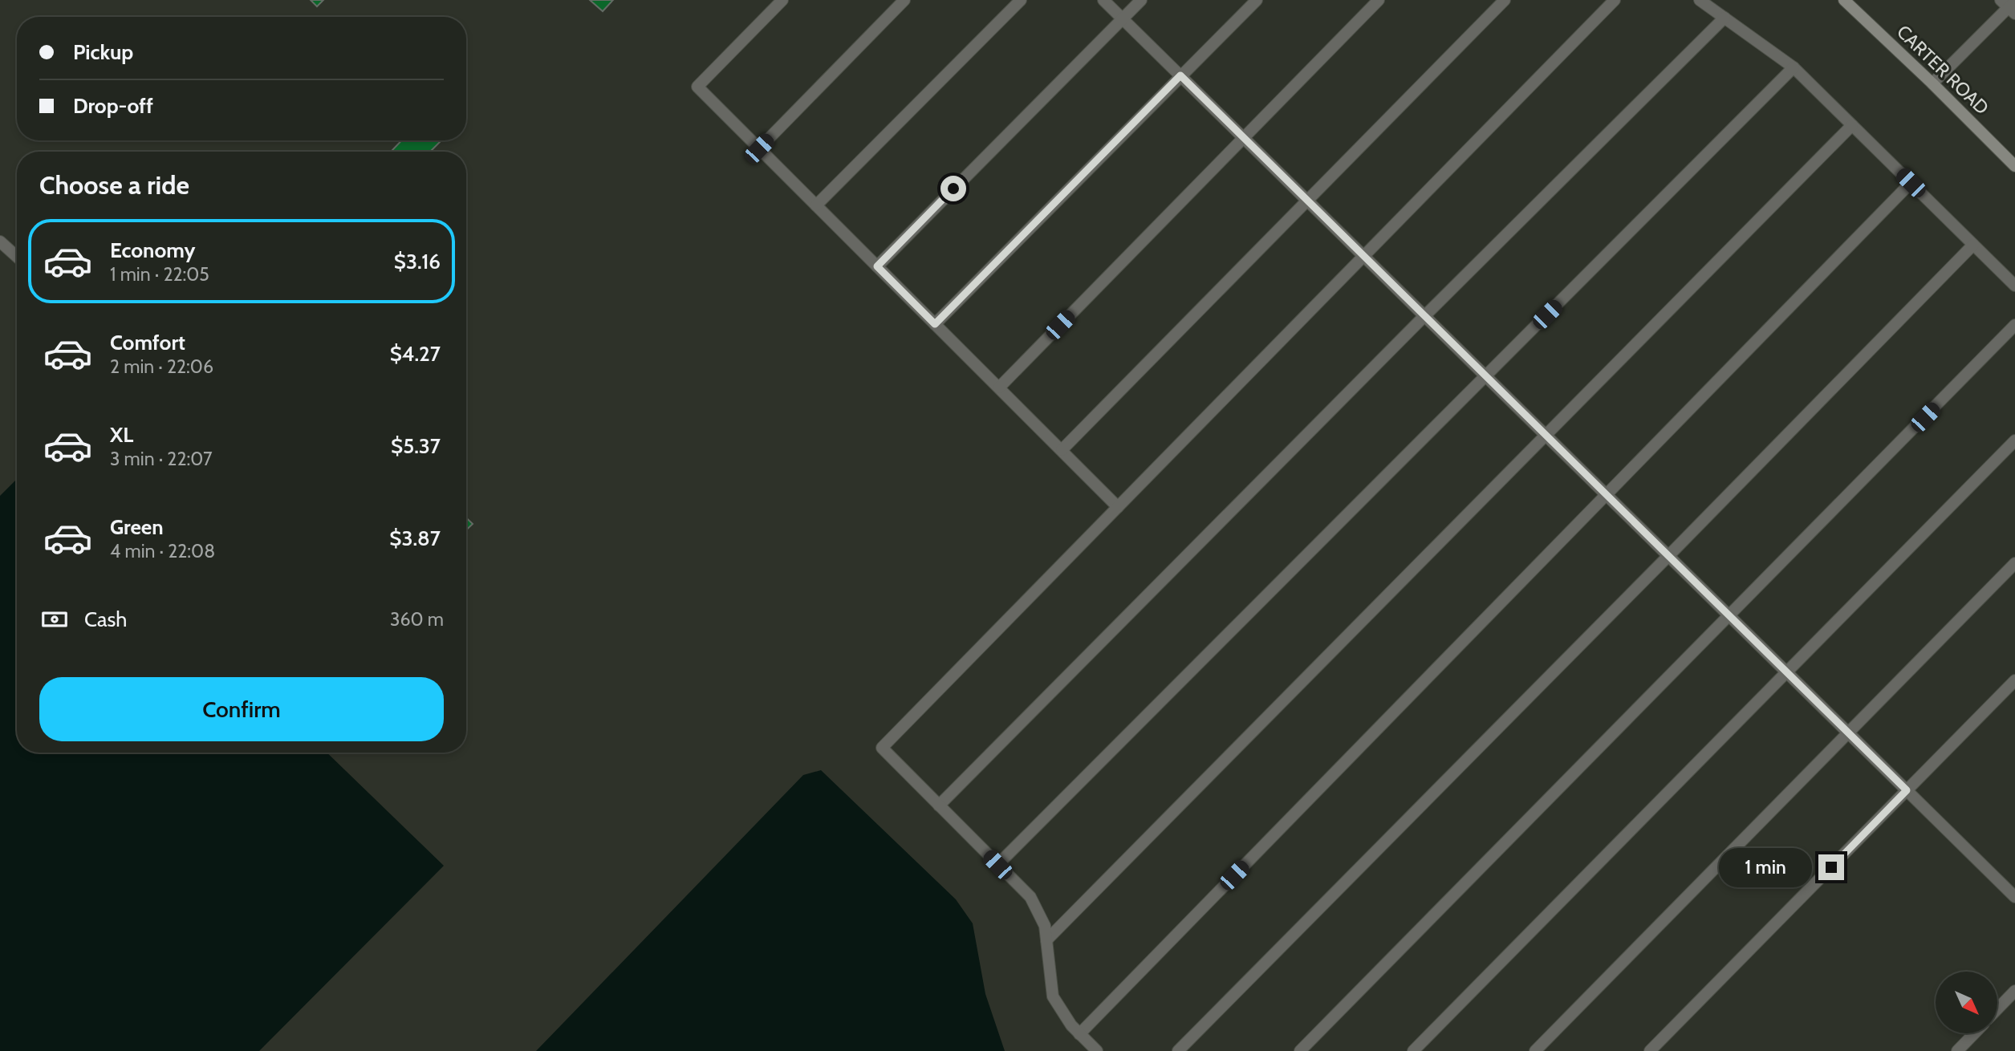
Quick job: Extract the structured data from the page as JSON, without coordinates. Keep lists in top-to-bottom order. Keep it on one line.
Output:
{"streets":{"street":["CARTER ROAD"]},"north":"bottom right","page":{"banner":["Pickup","Drop-off"],"heading":"Choose a ride","list":[{"name":"Economy","note":"1 min · 22:05","value":"$3.16"},{"name":"Comfort","note":"2 min · 22:06","value":"$4.27"},{"name":"XL","note":"3 min · 22:07","value":"$5.37"},{"name":"Green","note":"4 min · 22:08","value":"$3.87"}],"pay":["Cash","360 m"],"buttons":"Confirm","bubble":"1 min"}}
